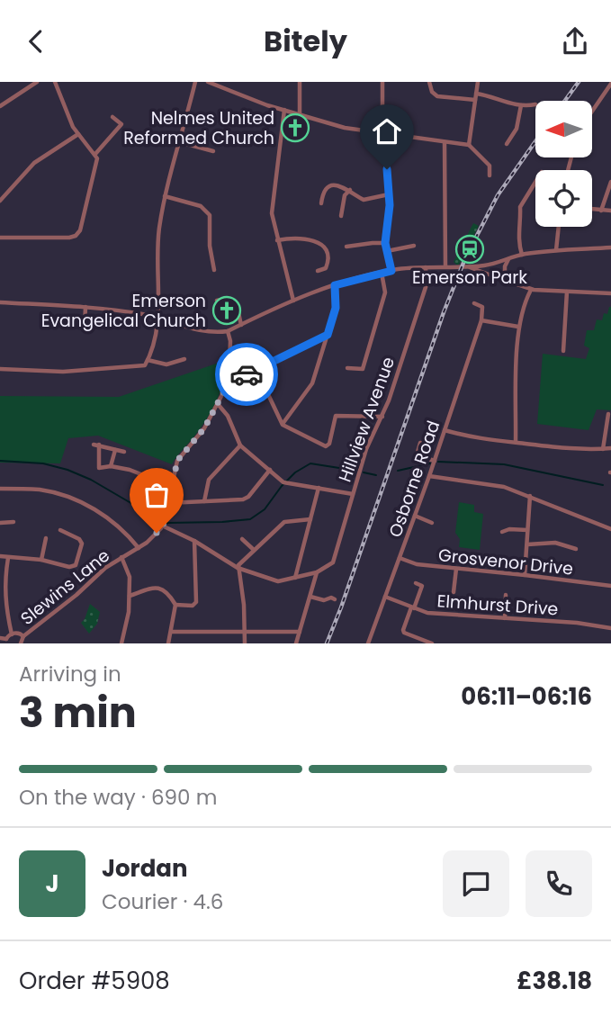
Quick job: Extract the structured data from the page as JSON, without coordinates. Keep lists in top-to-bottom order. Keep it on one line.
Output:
{"streets":{"street":["Hillview Avenue","Osborne Road","Grosvenor Drive","Slewins Lane","Elmhurst Drive"]},"crossings":[["Osborne Road","Grosvenor Drive"],["Osborne Road","Elmhurst Drive"]],"places":{"church":["Nelmes United Reformed Church","Emerson Evangelical Church"],"station":["Emerson Park"]},"north":"left","page":{"header":"Bitely","heading":["3 min","Arriving in","06:11–06:16"],"panel":["Jordan","Courier · 4.6","Order #5908","£38.18"],"bar":"On the way · 690 m","round":"J"}}
